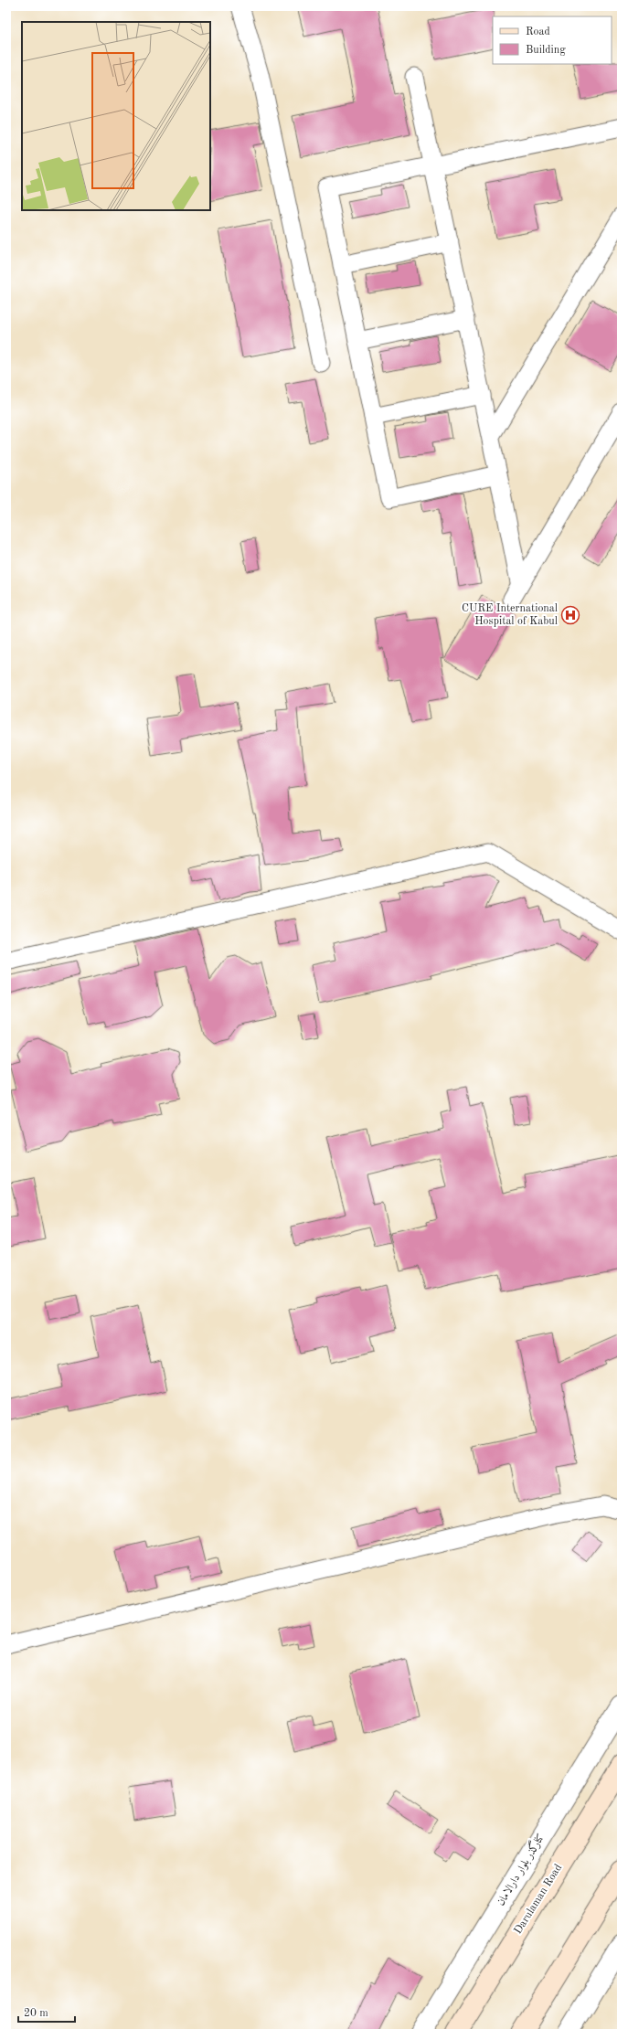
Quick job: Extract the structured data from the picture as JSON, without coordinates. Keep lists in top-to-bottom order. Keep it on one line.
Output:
{"streets":{"main road":["Darulaman Road"],"street":["کنارگذر بلوار دارالامان"]},"places":{"hospital":["CURE International Hospital of Kabul"]},"legend":["Road","Building"],"scale_bar":"20 m"}
